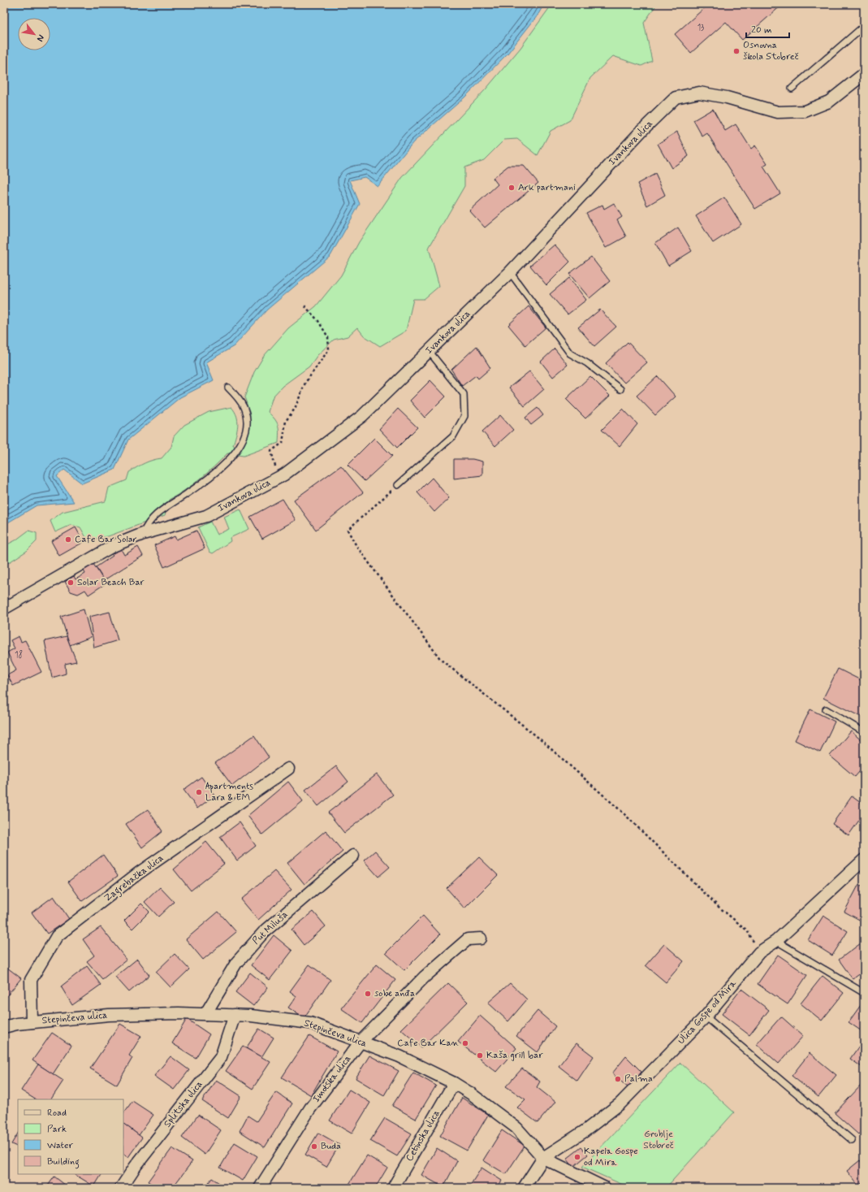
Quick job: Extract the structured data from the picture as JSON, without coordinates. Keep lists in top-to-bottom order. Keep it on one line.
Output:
{"streets":{"street":["Ivankova ulica","Zagrebačka ulica","Put Miluša","Ulica Gospe od Mira","Stepinčeva ulica","Imotska ulica","Splitska ulica","Cetinska ulica"]},"crossings":[["Zagrebačka ulica","Stepinčeva ulica"],["Put Miluša","Stepinčeva ulica"],["Ulica Gospe od Mira","Stepinčeva ulica"],["Stepinčeva ulica","Imotska ulica"],["Stepinčeva ulica","Splitska ulica"],["Stepinčeva ulica","Cetinska ulica"]],"parks":["Groblje Stobreč"],"places":["Osnovna škola Stobreč","Ark partmani","Cafe Bar Solar","Solar Beach Bar","Apartments Lara & EM","sobe anđa","Cafe Bar Kan","Kaša grill bar","Palma","Buda","Kapela Gospe od Mira"],"house_numbers":["13","18"],"legend":["Road","Park","Water","Building"],"scale_bar":"20 m","north":"bottom right"}
